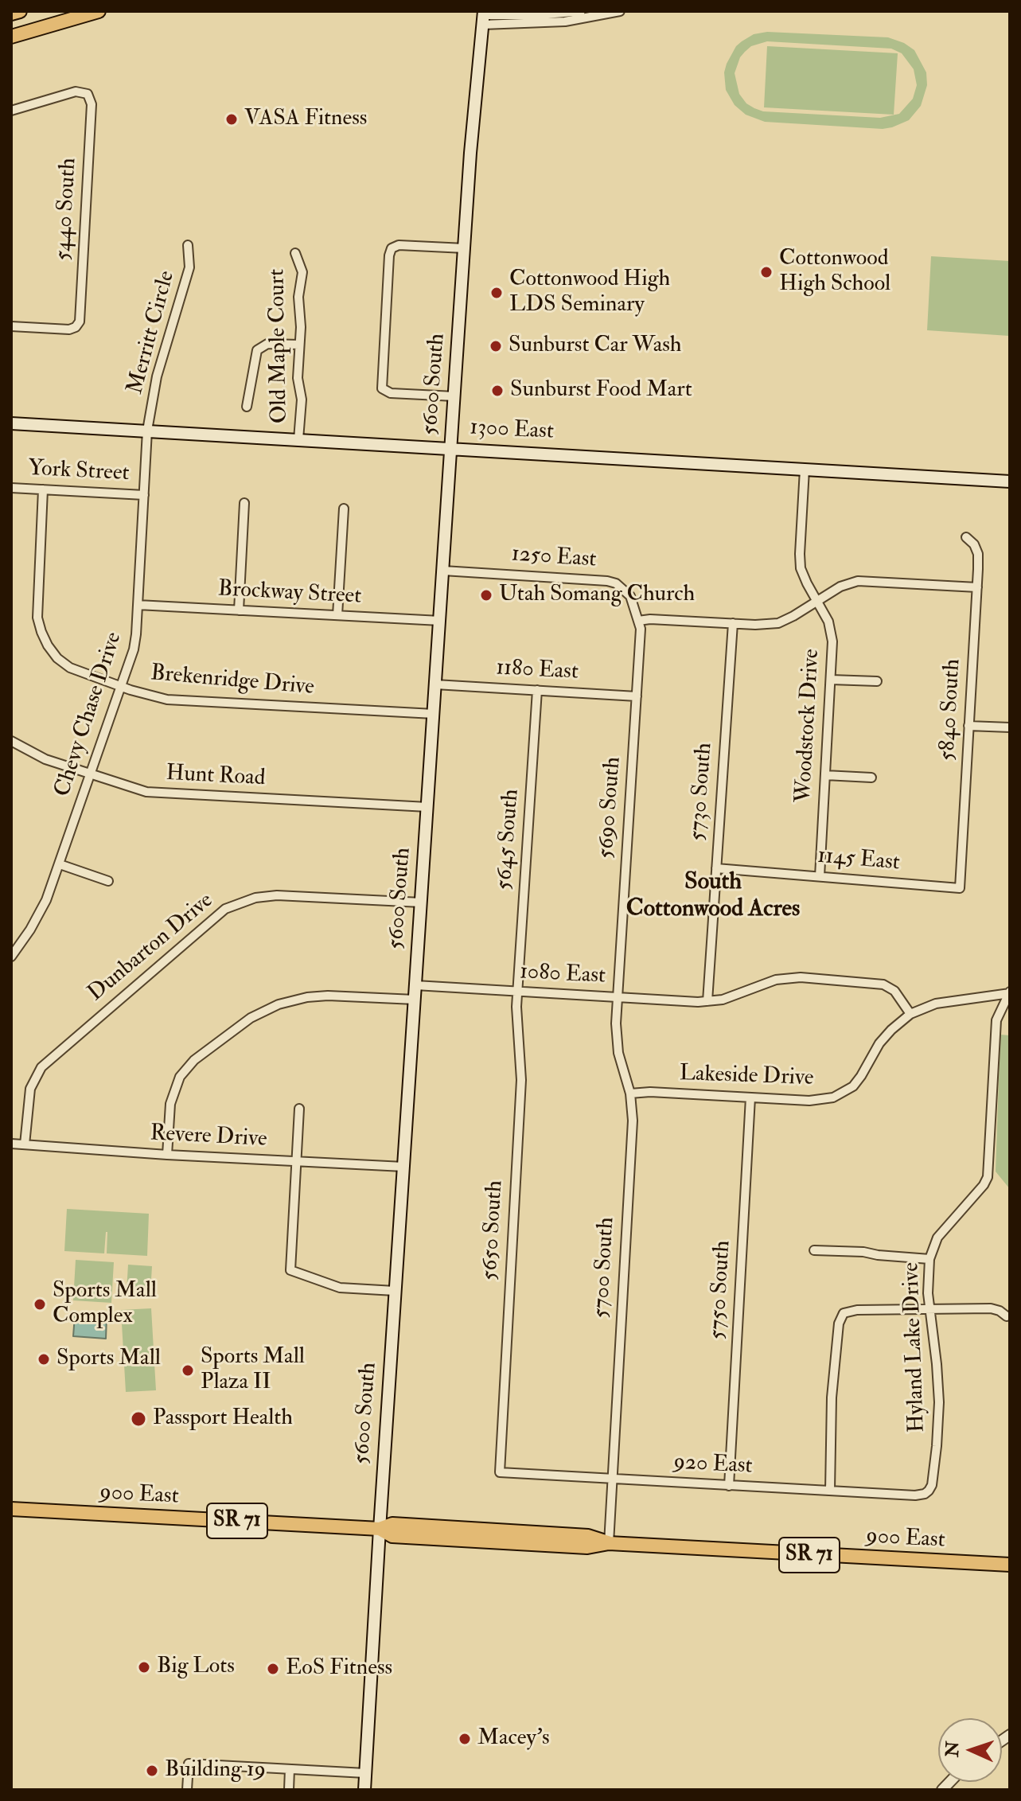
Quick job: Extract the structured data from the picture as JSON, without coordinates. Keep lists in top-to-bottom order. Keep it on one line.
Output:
{"streets":{"main road":["5600 South","1300 East","900 East","SR 71"],"street":["5440 South","Merritt Circle","Old Maple Court","York Street","1250 East","Brockway Street","1180 East","Brekenridge Drive","5840 South","Chevy Chase Drive","Woodstock Drive","Hunt Road","5730 South","5690 South","5645 South","1145 East","Dunbarton Drive","1080 East","Lakeside Drive","Revere Drive","5650 South","5700 South","5750 South","Hyland Lake Drive","920 East"]},"crossings":[["Merritt Circle","1300 East"],["Merritt Circle","Chevy Chase Drive"],["Old Maple Court","1300 East"],["5600 South","1300 East"],["5600 South","1250 East"],["5600 South","Brockway Street"],["5600 South","1180 East"],["5600 South","Brekenridge Drive"],["5600 South","Hunt Road"],["5600 South","Dunbarton Drive"],["5600 South","1080 East"],["5600 South","Revere Drive"],["5600 South","900 East"],["1300 East","Chevy Chase Drive"],["1300 East","Woodstock Drive"],["York Street","Brekenridge Drive"],["York Street","Chevy Chase Drive"],["1250 East","5690 South"],["Brockway Street","Chevy Chase Drive"],["1180 East","5690 South"],["1180 East","5645 South"],["Brekenridge Drive","Chevy Chase Drive"],["5840 South","1145 East"],["Chevy Chase Drive","Hunt Road"],["Woodstock Drive","1145 East"],["5730 South","1145 East"],["5730 South","1080 East"],["5690 South","1080 East"],["5690 South","5700 South"],["5645 South","1080 East"],["5645 South","5650 South"],["Dunbarton Drive","Revere Drive"],["1080 East","Lakeside Drive"],["1080 East","5650 South"],["1080 East","5700 South"],["Lakeside Drive","5700 South"],["Lakeside Drive","5750 South"],["Lakeside Drive","Hyland Lake Drive"],["5650 South","920 East"],["5700 South","920 East"],["5700 South","900 East"],["5750 South","920 East"],["Hyland Lake Drive","920 East"]],"districts":["South Cottonwood Acres"],"places":["VASA Fitness","Cottonwood High School","Cottonwood High LDS Seminary","Sunburst Car Wash","Sunburst Food Mart","Utah Somang Church","Sports Mall Complex","Sports Mall","Sports Mall Plaza II","Passport Health","Big Lots","EoS Fitness","Macey's","Building 19"],"north":"left"}
